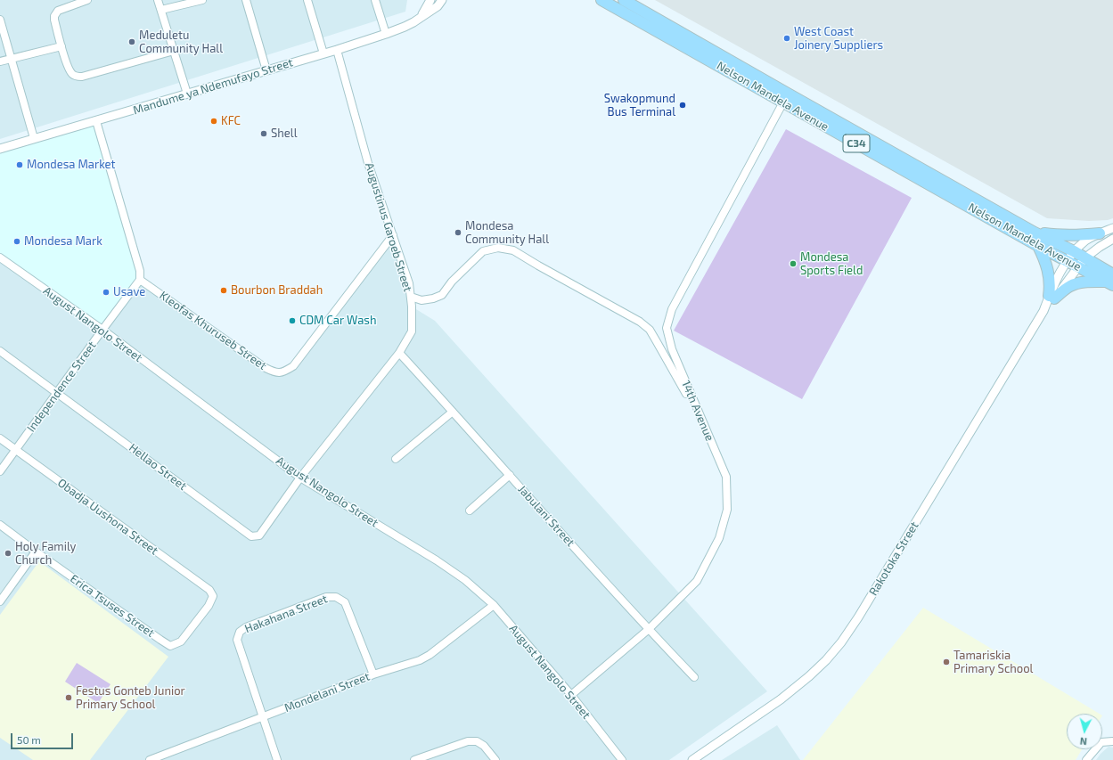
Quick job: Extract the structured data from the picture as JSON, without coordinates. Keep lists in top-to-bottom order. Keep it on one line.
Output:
{"streets":{"main road":["Nelson Mandela Avenue","C34"],"street":["Mandume ya Ndemufayo Street","Augustinus Garoeb Street","August Nangolo Street","Kleofas Khuruseb Street","Independence Street","14th Avenue","Hellao Street","Jabulani Street","Obadja Uushona Street","Rakotoka Street","Erica Tsuses Street","Hakahana Street","Mondelani Street"]},"crossings":[["Mandume ya Ndemufayo Street","Augustinus Garoeb Street"],["Nelson Mandela Avenue","14th Avenue"],["Nelson Mandela Avenue","Rakotoka Street"],["Augustinus Garoeb Street","August Nangolo Street"],["Augustinus Garoeb Street","Kleofas Khuruseb Street"],["Augustinus Garoeb Street","Hellao Street"],["Augustinus Garoeb Street","Jabulani Street"],["August Nangolo Street","Independence Street"],["August Nangolo Street","14th Avenue"],["August Nangolo Street","Hellao Street"],["August Nangolo Street","Mondelani Street"],["Kleofas Khuruseb Street","Independence Street"],["Independence Street","Hellao Street"],["Independence Street","Obadja Uushona Street"],["14th Avenue","Jabulani Street"],["Obadja Uushona Street","Erica Tsuses Street"],["Hakahana Street","Mondelani Street"]],"places":["West Coast Joinery Suppliers","Meduletu Community Hall","Swakopmund Bus Terminal","KFC","Shell","Mondesa Market","Mondesa Community Hall","Mondesa Mark","Mondesa Sports Field","Bourbon Braddah","Usave","CDM Car Wash","Holy Family Church","Tamariskia Primary School","Festus Gonteb Junior Primary School"],"scale_bar":"50 m","north":"bottom"}
